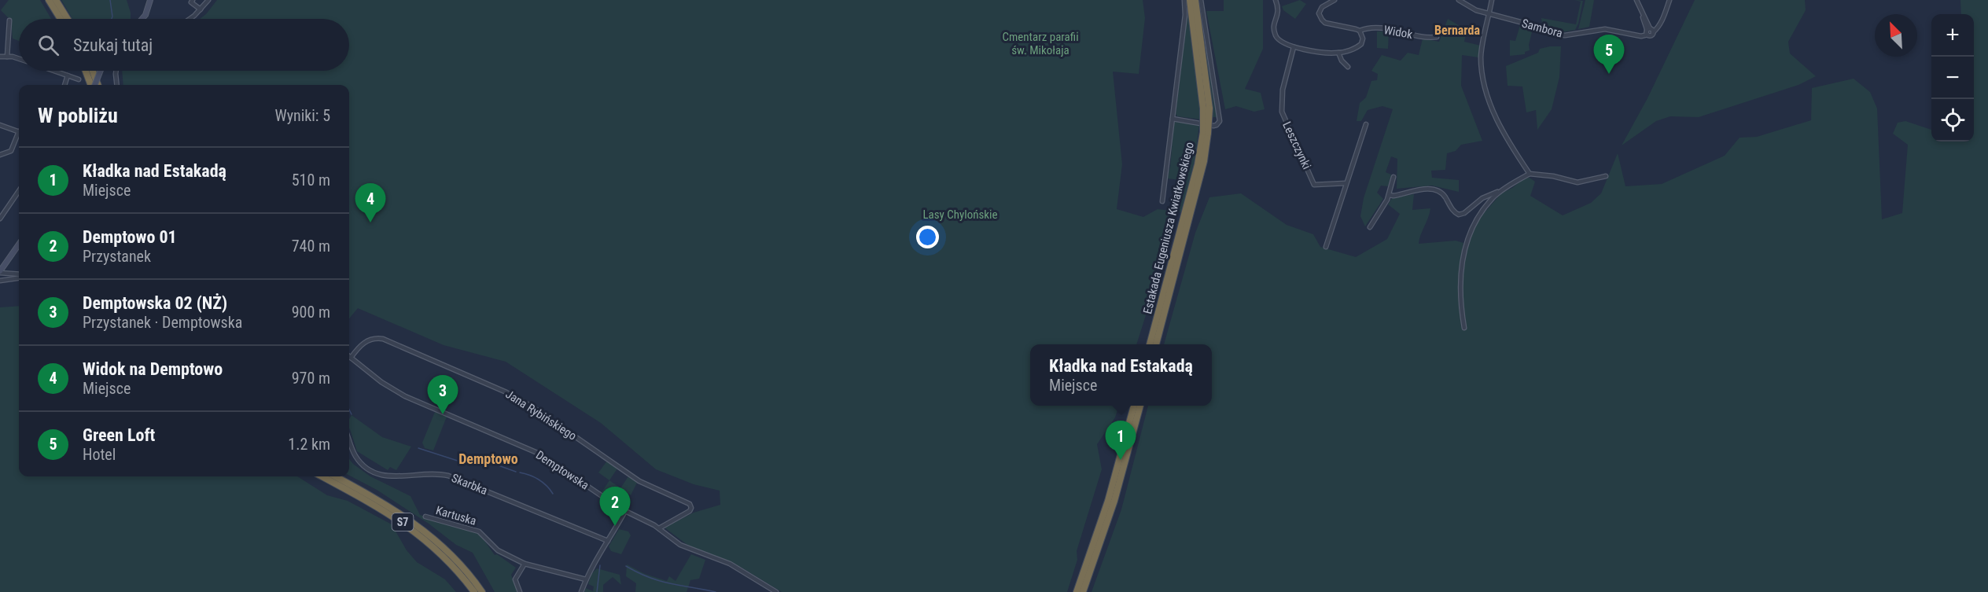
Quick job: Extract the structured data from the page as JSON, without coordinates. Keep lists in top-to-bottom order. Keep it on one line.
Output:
{"streets":{"highway":["Estakada Eugeniusza Kwiatkowskiego","S7"],"street":["Sambora","Widok","Leszczynki","Jana Rybińskiego","Demptowska","Skarbka","Kartuska"]},"crossings":[["Jana Rybińskiego","Demptowska"]],"districts":["Bernarda","Demptowo"],"parks":["Cmentarz parafii św. Mikołaja","Lasy Chylońskie"],"north":"top left","page":{"map_buttons":["+","−"],"search":"Szukaj tutaj","pins":["5","4","3","1","2"],"heading":["W pobliżu","Wyniki: 5"],"list":[{"mark":"1","name":"Kładka nad Estakadą","note":"Miejsce","value":"510 m"},{"mark":"2","name":"Demptowo 01","note":"Przystanek","value":"740 m"},{"mark":"3","name":"Demptowska 02 (NŻ)","note":"Przystanek · Demptowska","value":"900 m"},{"mark":"4","name":"Widok na Demptowo","note":"Miejsce","value":"970 m"},{"mark":"5","name":"Green Loft","note":"Hotel","value":"1.2 km"}],"popup":["Kładka nad Estakadą","Miejsce"]}}
